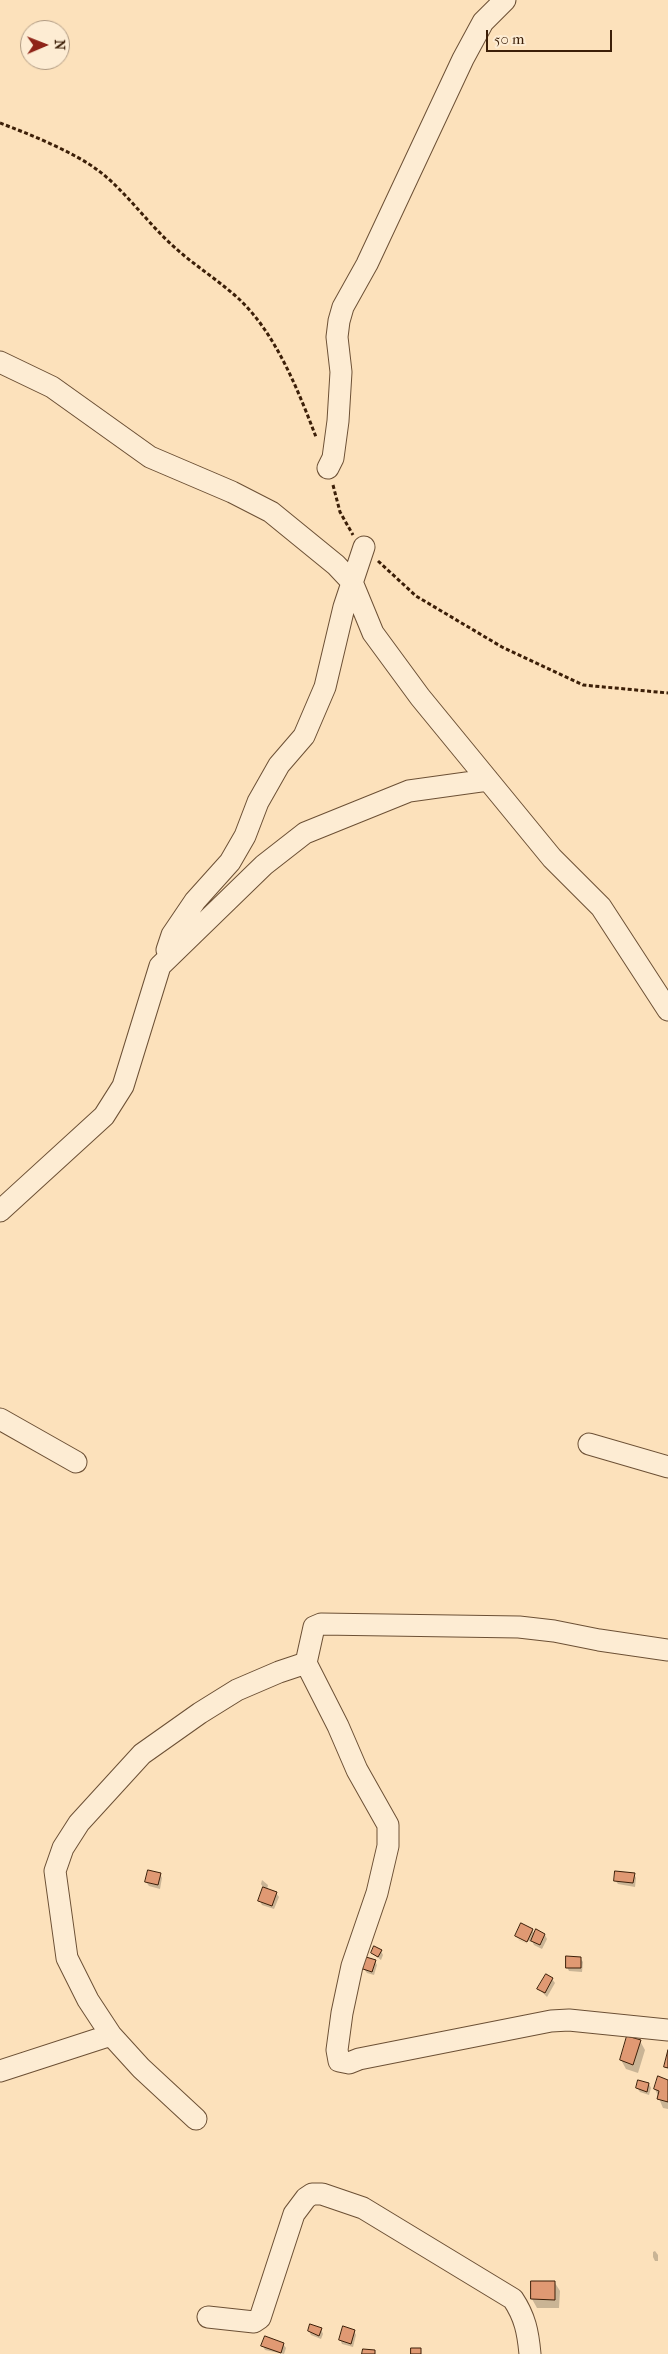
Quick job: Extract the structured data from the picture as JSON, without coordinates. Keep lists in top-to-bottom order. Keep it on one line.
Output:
{"scale_bar":"50 m","north":"right"}
